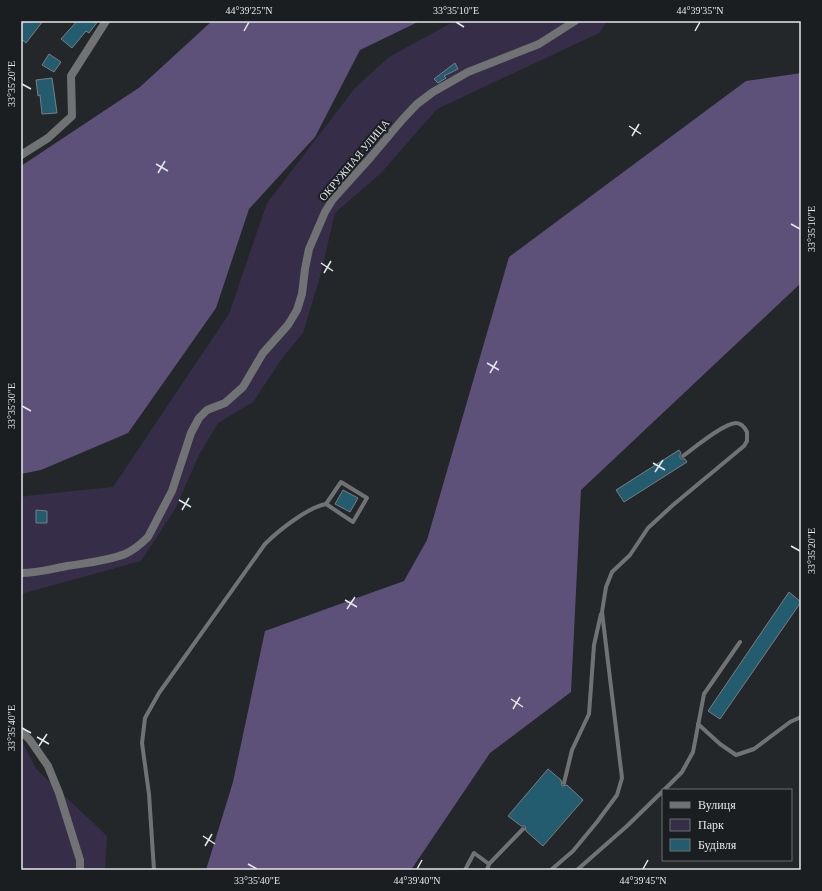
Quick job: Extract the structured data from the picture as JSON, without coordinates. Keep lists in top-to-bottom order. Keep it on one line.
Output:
{"streets":{"street":["ОКРУЖНАЯ УЛИЦА"]},"legend":["Вулиця","Парк","Будівля"],"coordinates":["44°39'25\"N","33°35'10\"E","44°39'35\"N","33°35'20\"E","33°35'30\"E","33°35'40\"E","44°39'40\"N","44°39'45\"N"]}
